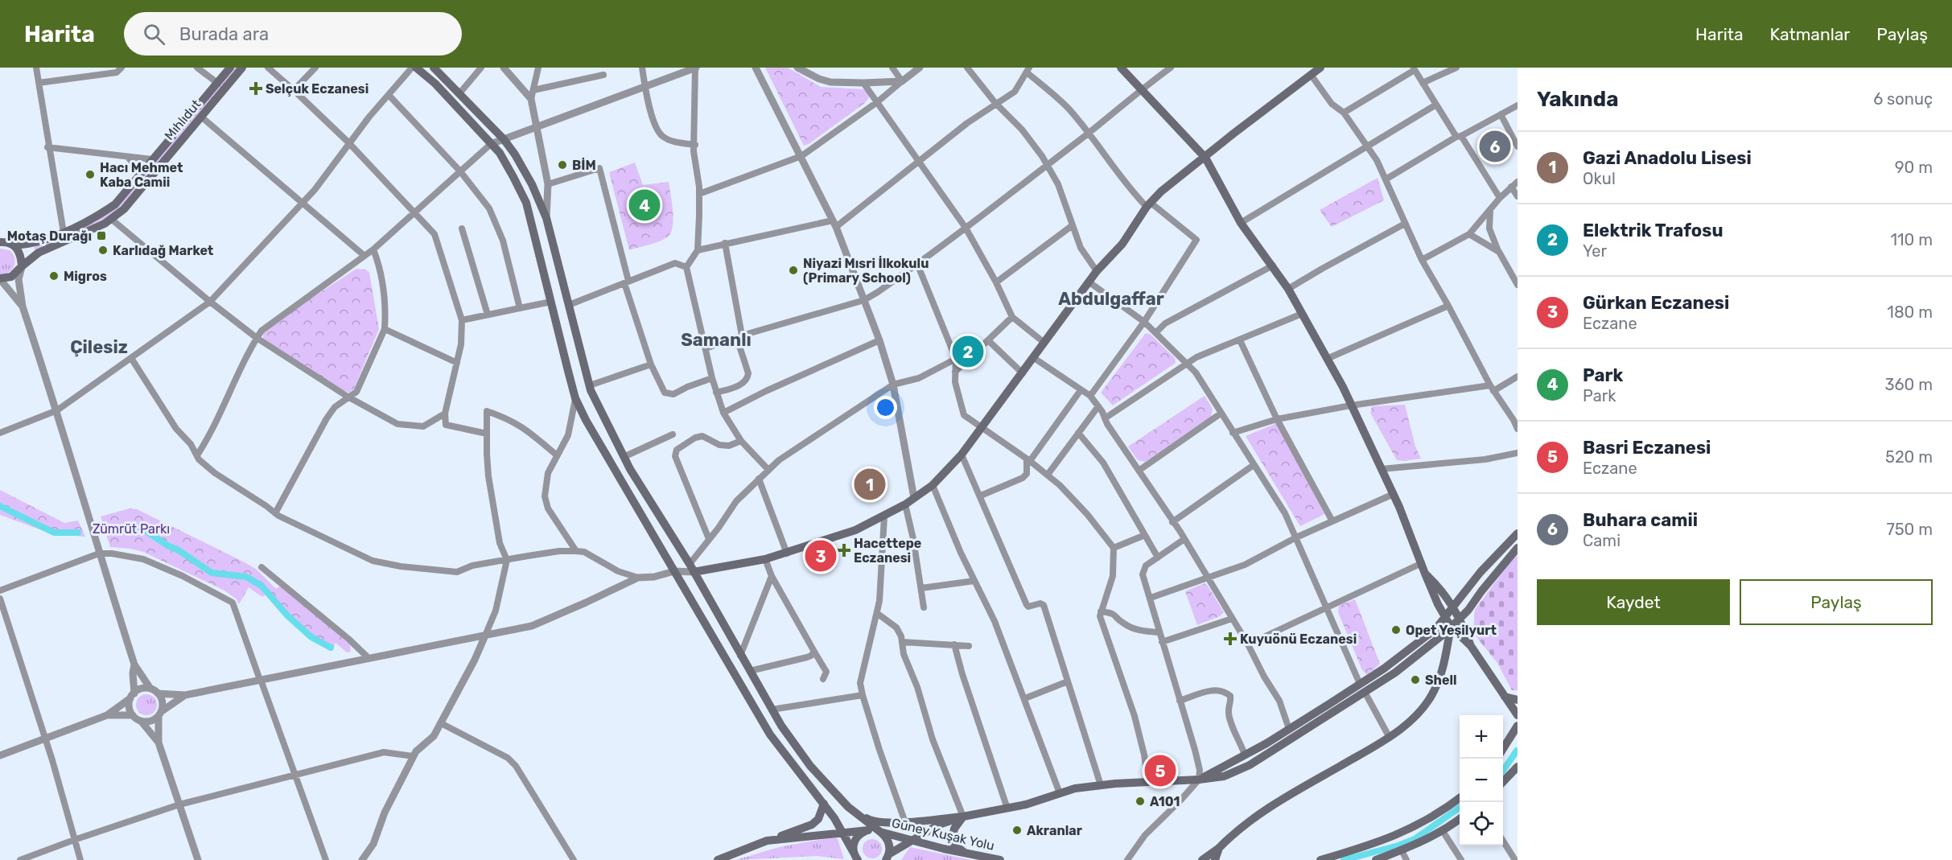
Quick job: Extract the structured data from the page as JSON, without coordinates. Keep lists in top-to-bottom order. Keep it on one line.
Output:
{"streets":{"main road":["Mıhlıdut","Güney Kuşak Yolu"]},"districts":["Abdulgaffar","Samanlı","Çilesiz"],"parks":["Zümrüt Parkı"],"places":{"health":["Selçuk Eczanesi","Hacettepe Eczanesi","Kuyuönü Eczanesi"],"other":["BİM","Hacı Mehmet Kaba Camii","Karlıdağ Market","Niyazi Mısri İlkokulu (Primary School)","Migros","Opet Yeşilyurt","Shell","A101","Akranlar"],"transit":["Motaş Durağı"]},"page":{"header":"Harita","search":"Burada ara","nav":["Harita","Katmanlar","Paylaş"],"heading":["Yakında","6 sonuç"],"pins":["6","4","2","1","3","5"],"list":[{"mark":"1","name":"Gazi Anadolu Lisesi","note":"Okul","value":"90 m"},{"mark":"2","name":"Elektrik Trafosu","note":"Yer","value":"110 m"},{"mark":"3","name":"Gürkan Eczanesi","note":"Eczane","value":"180 m"},{"mark":"4","name":"Park","note":"Park","value":"360 m"},{"mark":"5","name":"Basri Eczanesi","note":"Eczane","value":"520 m"},{"mark":"6","name":"Buhara camii","note":"Cami","value":"750 m"}],"buttons":["Kaydet","Paylaş"],"map_buttons":["+","−"]}}
